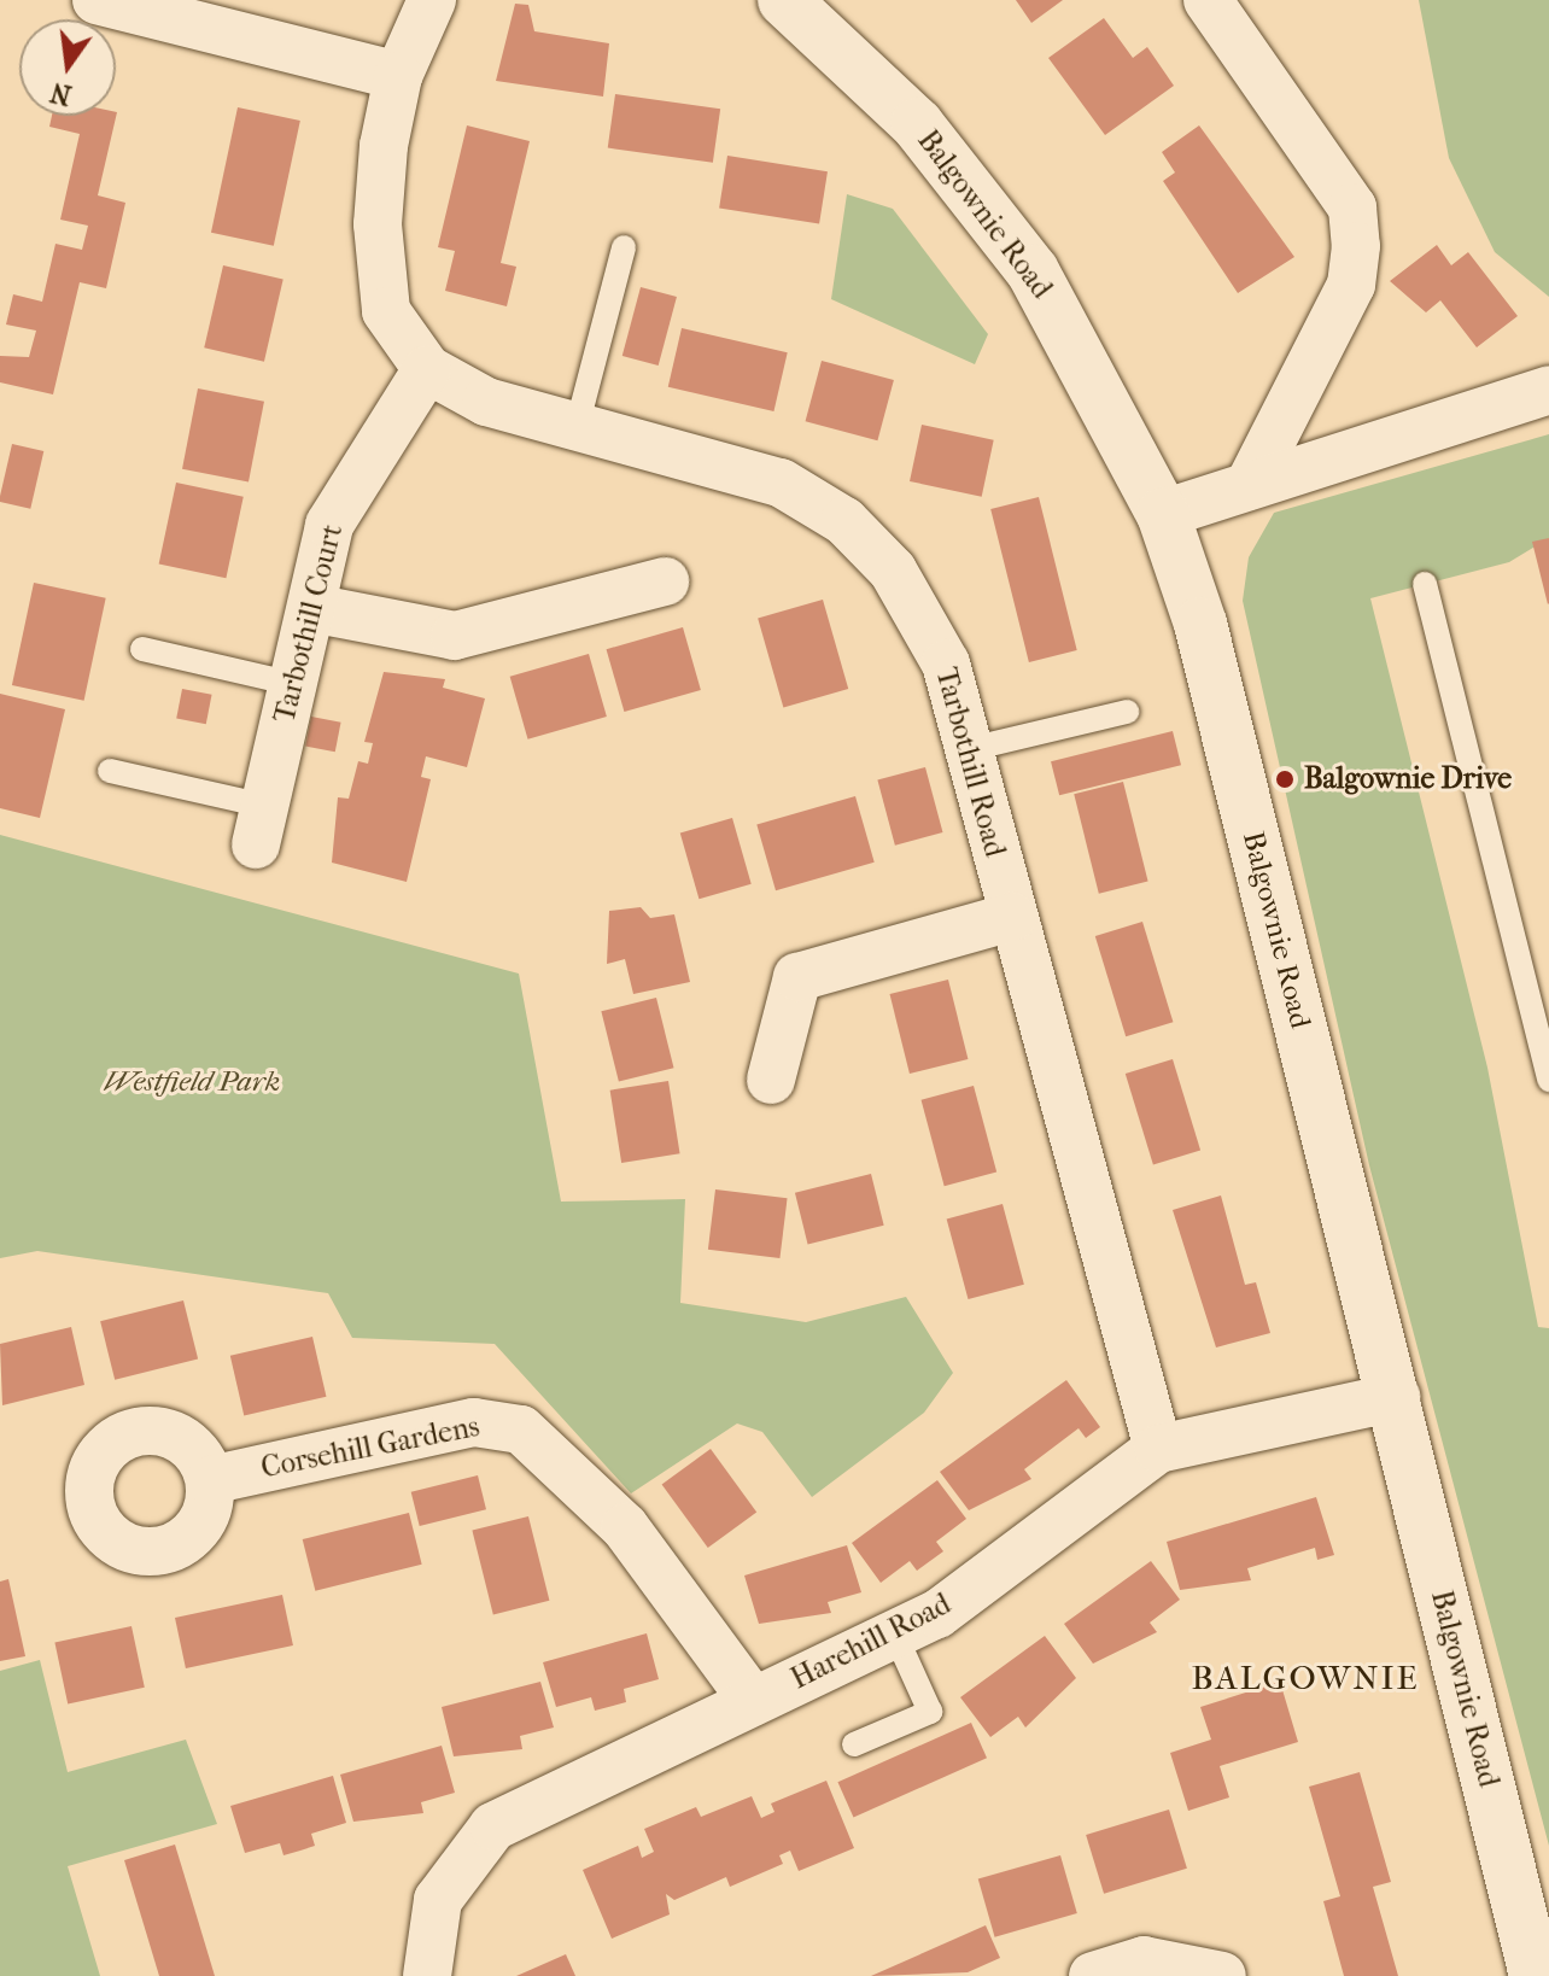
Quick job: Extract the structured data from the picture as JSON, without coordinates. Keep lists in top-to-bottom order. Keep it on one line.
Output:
{"streets":{"street":["Balgownie Road","Tarbothill Court","Tarbothill Road","Corsehill Gardens","Harehill Road"]},"crossings":[["Balgownie Road","Harehill Road"],["Tarbothill Court","Tarbothill Road"],["Tarbothill Road","Harehill Road"],["Corsehill Gardens","Harehill Road"]],"districts":["BALGOWNIE"],"parks":["Westfield Park"],"places":["Balgownie Drive"],"north":"bottom"}
